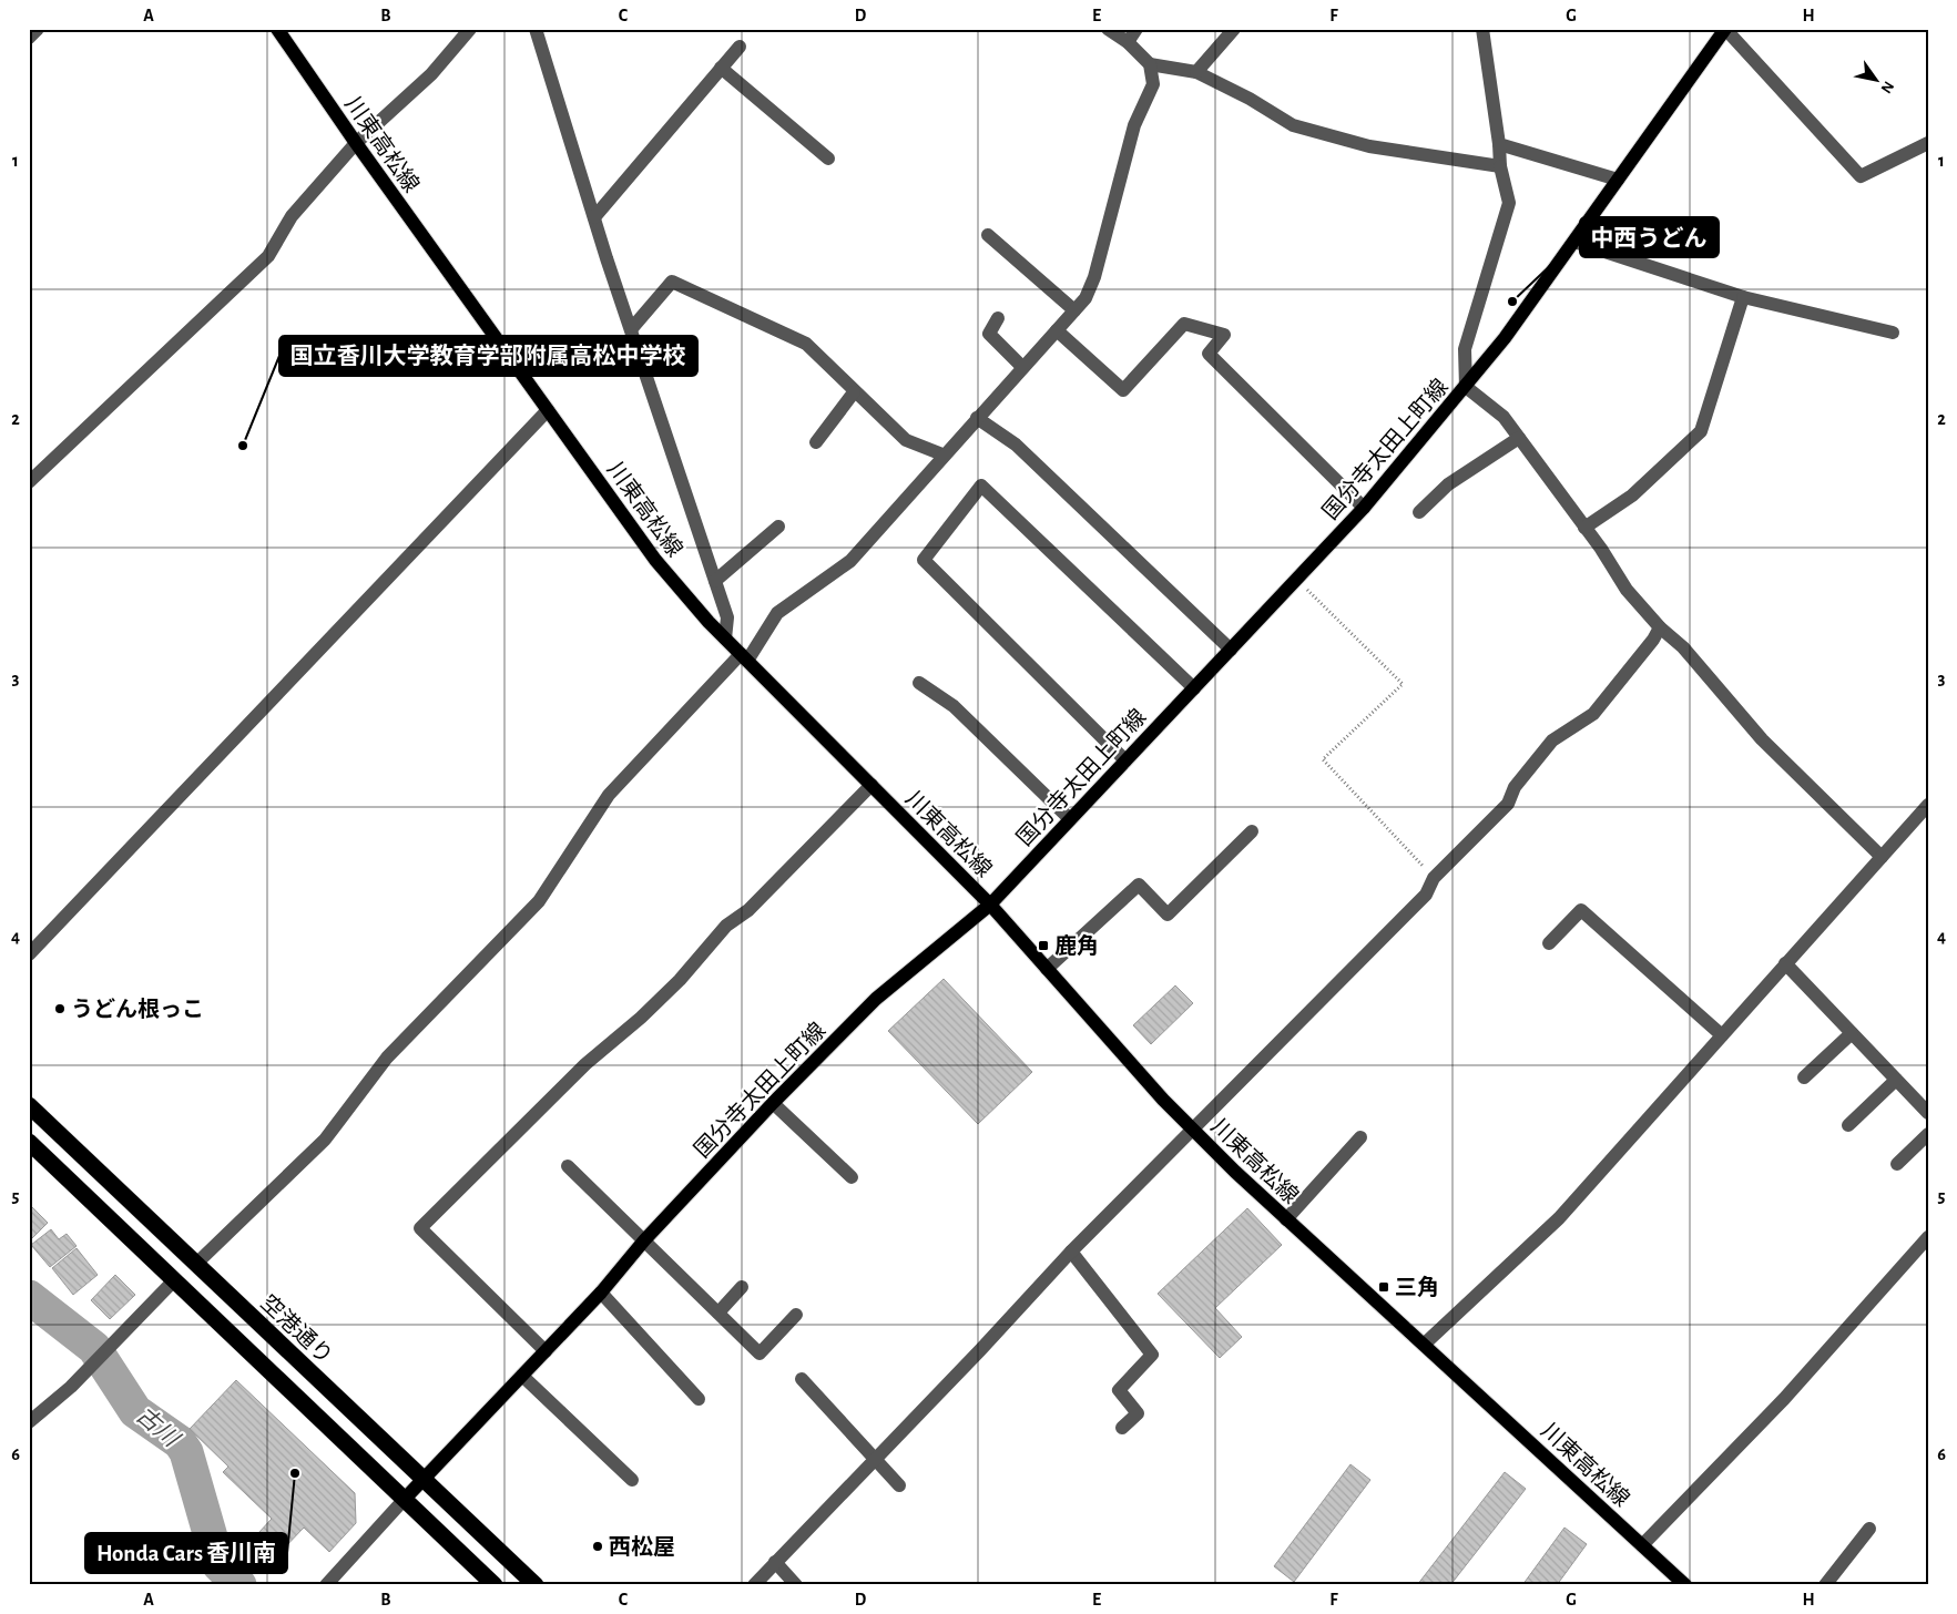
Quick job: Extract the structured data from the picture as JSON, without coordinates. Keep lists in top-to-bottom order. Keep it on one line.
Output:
{"streets":{"highway":["空港通り"],"main road":["川東高松線","国分寺太田上町線"]},"crossings":[["川東高松線","国分寺太田上町線"],["国分寺太田上町線","空港通り"]],"water":["古川"],"places":{"other":["中西うどん","国立香川大学教育学部附属高松中学校","うどん根っこ","Honda Cars 香川南","西松屋"],"transit":["鹿角","三角"]},"north":"bottom right","grid":{"columns":["A","B","C","D","E","F","G","H"],"rows":["1","2","3","4","5","6"]}}
